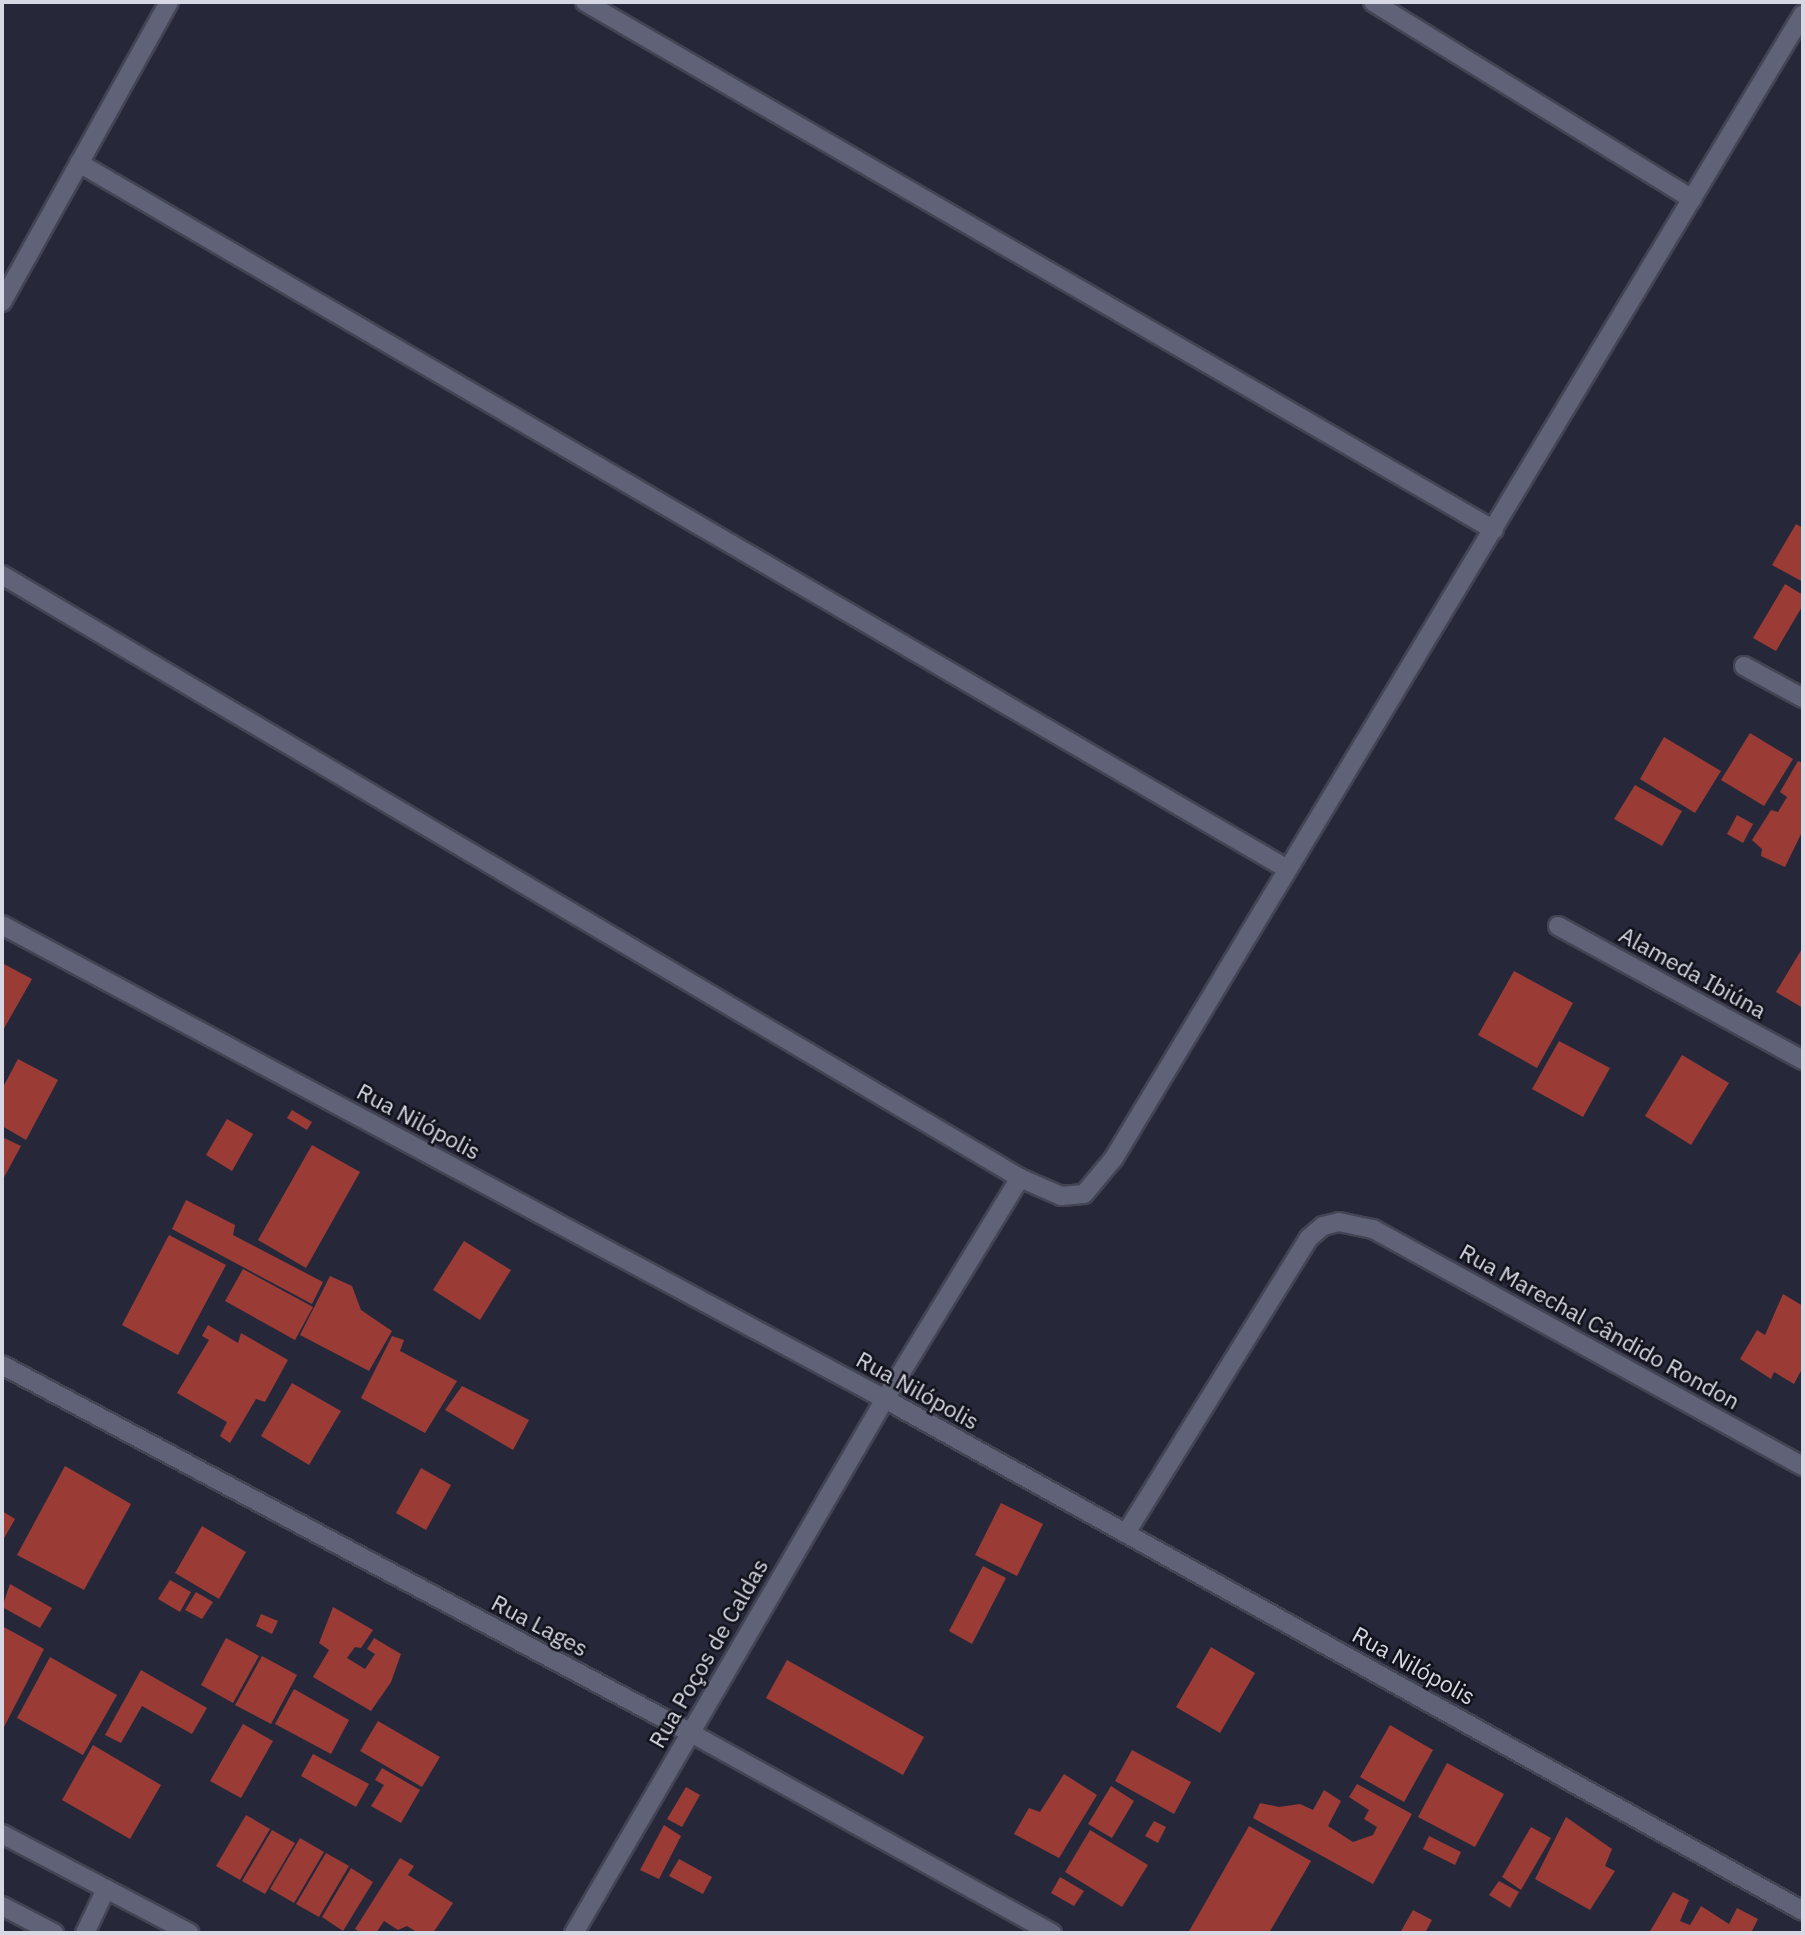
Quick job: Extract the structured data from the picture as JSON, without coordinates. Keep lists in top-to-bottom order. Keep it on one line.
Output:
{"streets":{"street":["Alameda Ibiúna","Rua Nilópolis","Rua Marechal Cândido Rondon","Rua Lages","Rua Poços de Caldas"]},"crossings":[["Rua Nilópolis","Rua Marechal Cândido Rondon"],["Rua Nilópolis","Rua Poços de Caldas"],["Rua Lages","Rua Poços de Caldas"]]}
